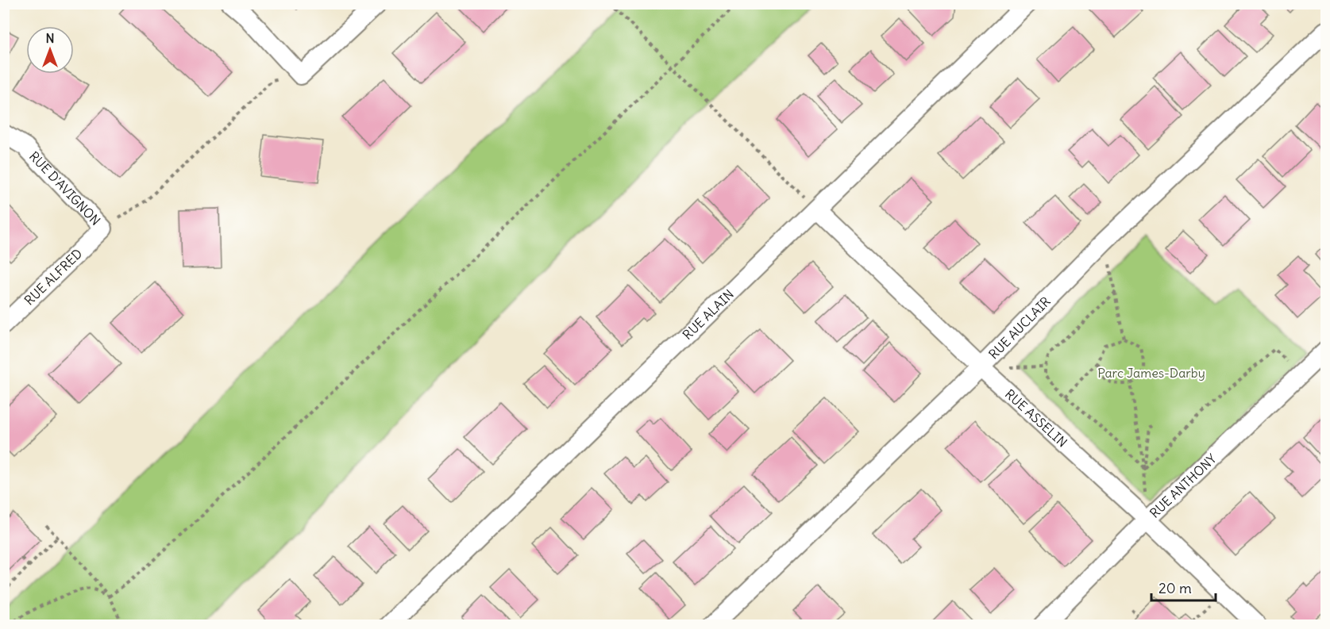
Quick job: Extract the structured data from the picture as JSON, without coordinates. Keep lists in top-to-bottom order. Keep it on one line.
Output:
{"streets":{"street":["RUE D'AVIGNON","RUE ALFRED","RUE ALAIN","RUE AUCLAIR","RUE ASSELIN","RUE ANTHONY"]},"crossings":[["RUE D'AVIGNON","RUE ALFRED"],["RUE ALAIN","RUE ASSELIN"],["RUE AUCLAIR","RUE ASSELIN"],["RUE ASSELIN","RUE ANTHONY"]],"parks":["Parc James-Darby"],"scale_bar":"20 m","north":"top"}
